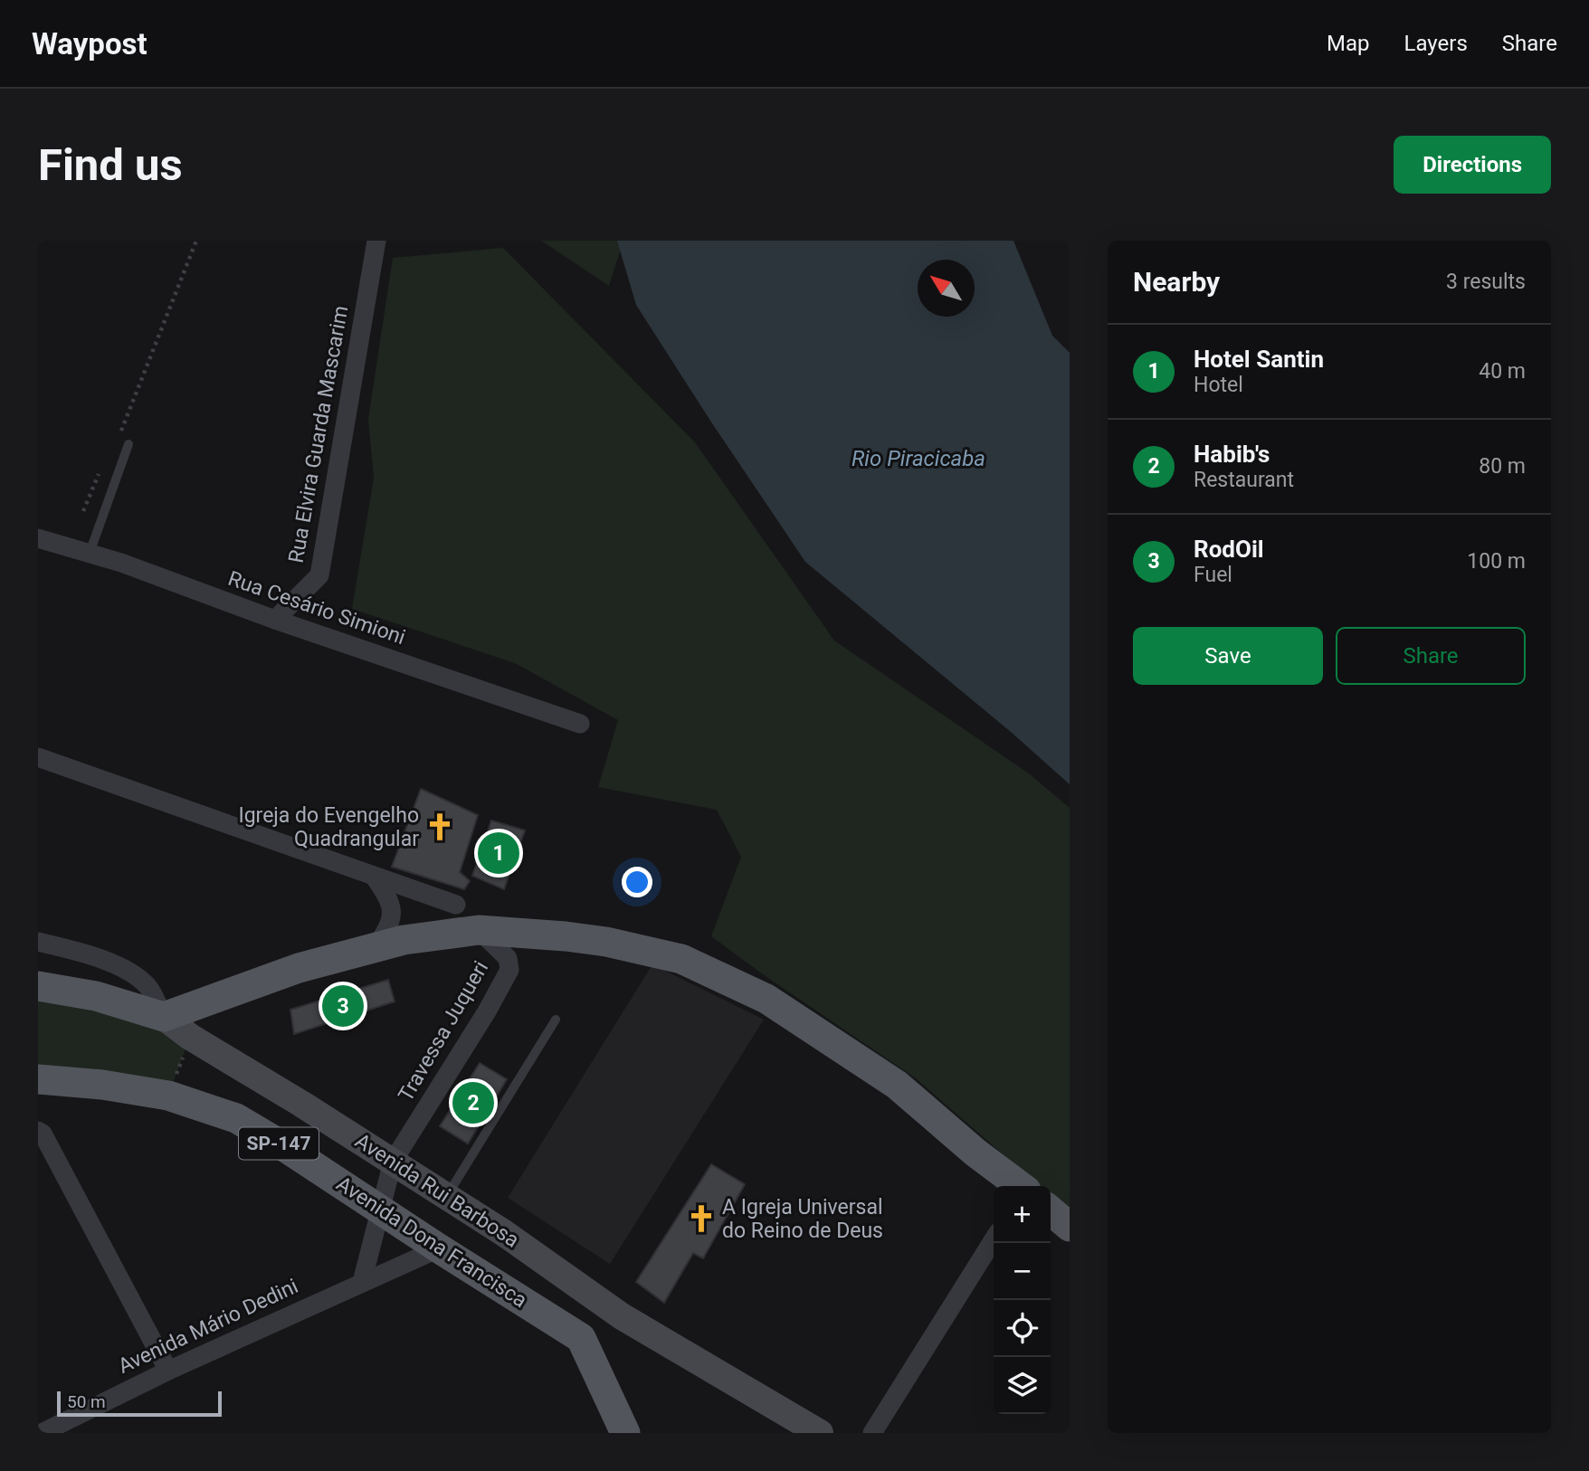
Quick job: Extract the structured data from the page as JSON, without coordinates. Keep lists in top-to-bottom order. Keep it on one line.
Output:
{"streets":{"main road":["SP-147","Avenida Rui Barbosa","Avenida Dona Francisca"],"street":["Rua Elvira Guarda Mascarim","Rua Cesário Simioni","Travessa Juqueri","Avenida Mário Dedini"]},"crossings":[["Rua Elvira Guarda Mascarim","Rua Cesário Simioni"],["Travessa Juqueri","Avenida Rui Barbosa"],["Avenida Dona Francisca","Avenida Mário Dedini"]],"water":["Rio Piracicaba"],"places":{"church":["Igreja do Evengelho Quadrangular","A Igreja Universal do Reino de Deus"]},"scale_bar":"50 m","north":"top left","page":{"header":"Waypost","nav":["Map","Layers","Share"],"buttons":["Directions",["Save","Share"]],"title":"Find us","heading":["Nearby","3 results"],"list":[{"mark":"1","name":"Hotel Santin","note":"Hotel","value":"40 m"},{"mark":"2","name":"Habib's","note":"Restaurant","value":"80 m"},{"mark":"3","name":"RodOil","note":"Fuel","value":"100 m"}],"pins":["1","3","2"],"map_buttons":["+","−"],"scale":"50 m"}}
